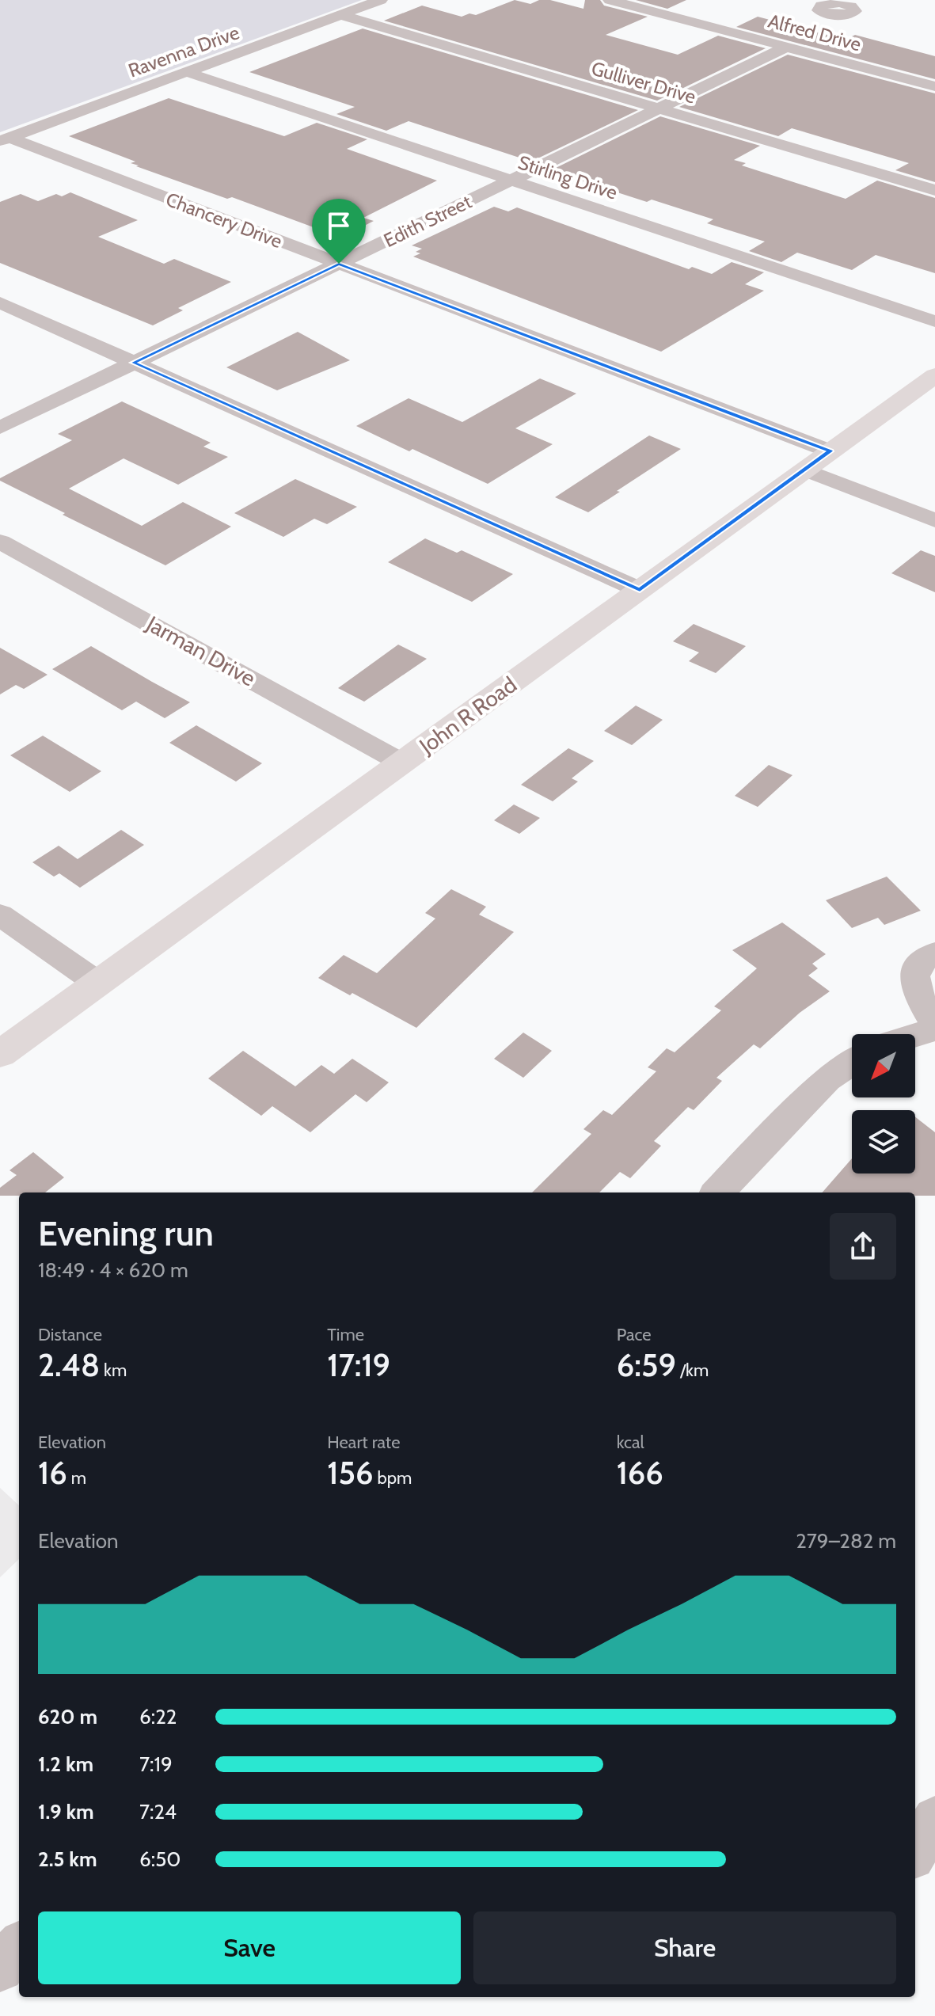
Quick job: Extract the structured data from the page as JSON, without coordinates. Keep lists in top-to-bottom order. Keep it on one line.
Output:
{"streets":{"main road":["John R Road"],"street":["Alfred Drive","Ravenna Drive","Gulliver Drive","Stirling Drive","Chancery Drive","Edith Street","Jarman Drive"]},"crossings":[["Alfred Drive","Edith Street"],["Ravenna Drive","Gulliver Drive"],["Ravenna Drive","Stirling Drive"],["Ravenna Drive","Chancery Drive"],["Gulliver Drive","Edith Street"],["Stirling Drive","Edith Street"],["Chancery Drive","Edith Street"],["Chancery Drive","John R Road"],["Jarman Drive","John R Road"]],"north":"bottom left","page":{"heading":["Evening run","18:49 · 4 × 620 m"],"stats":[["Distance","2.48 km"],["Time","17:19"],["Pace","6:59 /km"],["Elevation","16 m"],["Heart rate","156 bpm"],["kcal","166"]],"chart":["Elevation","279–282 m"],"list":[{"name":"620 m","note":"6:22"},{"name":"1.2 km","note":"7:19"},{"name":"1.9 km","note":"7:24"},{"name":"2.5 km","note":"6:50"}],"buttons":["Save","Share"]}}
